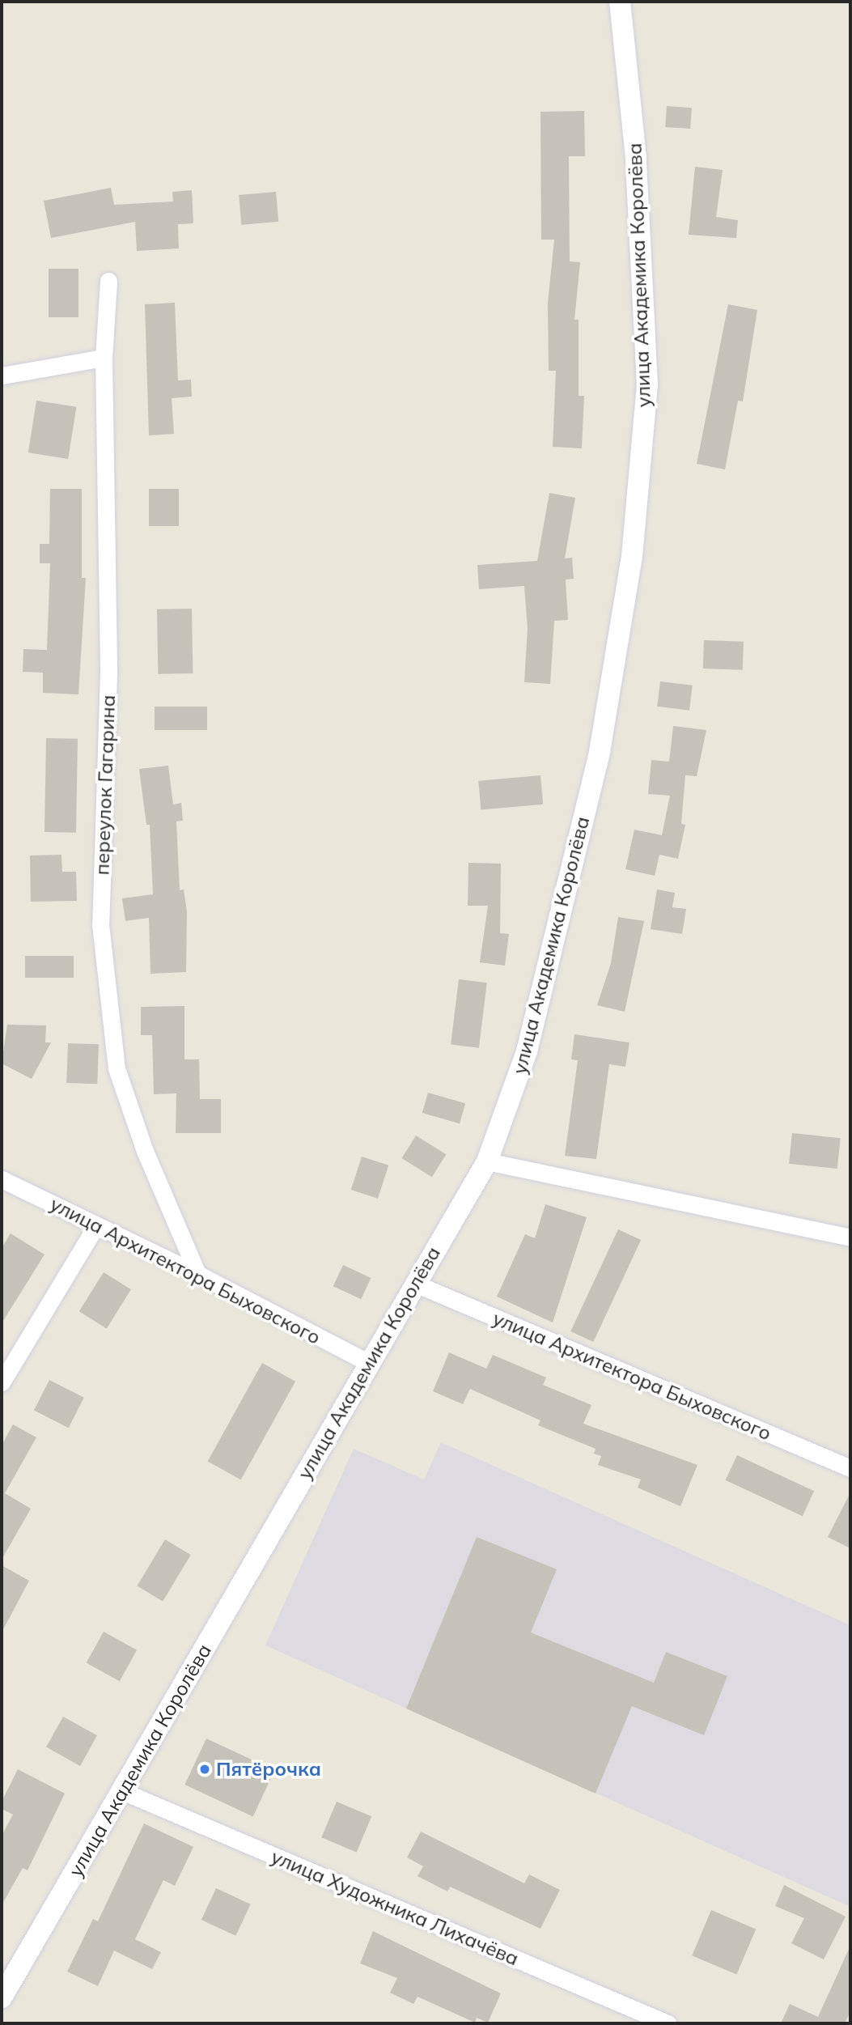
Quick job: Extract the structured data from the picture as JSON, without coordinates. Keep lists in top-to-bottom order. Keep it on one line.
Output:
{"streets":{"street":["улица Академика Королёва","переулок Гагарина","улица Архитектора Быховского","улица Художника Лихачёва"]},"crossings":[["улица Академика Королёва","улица Архитектора Быховского"],["улица Академика Королёва","улица Художника Лихачёва"],["переулок Гагарина","улица Архитектора Быховского"]],"places":["Пятёрочка"]}
